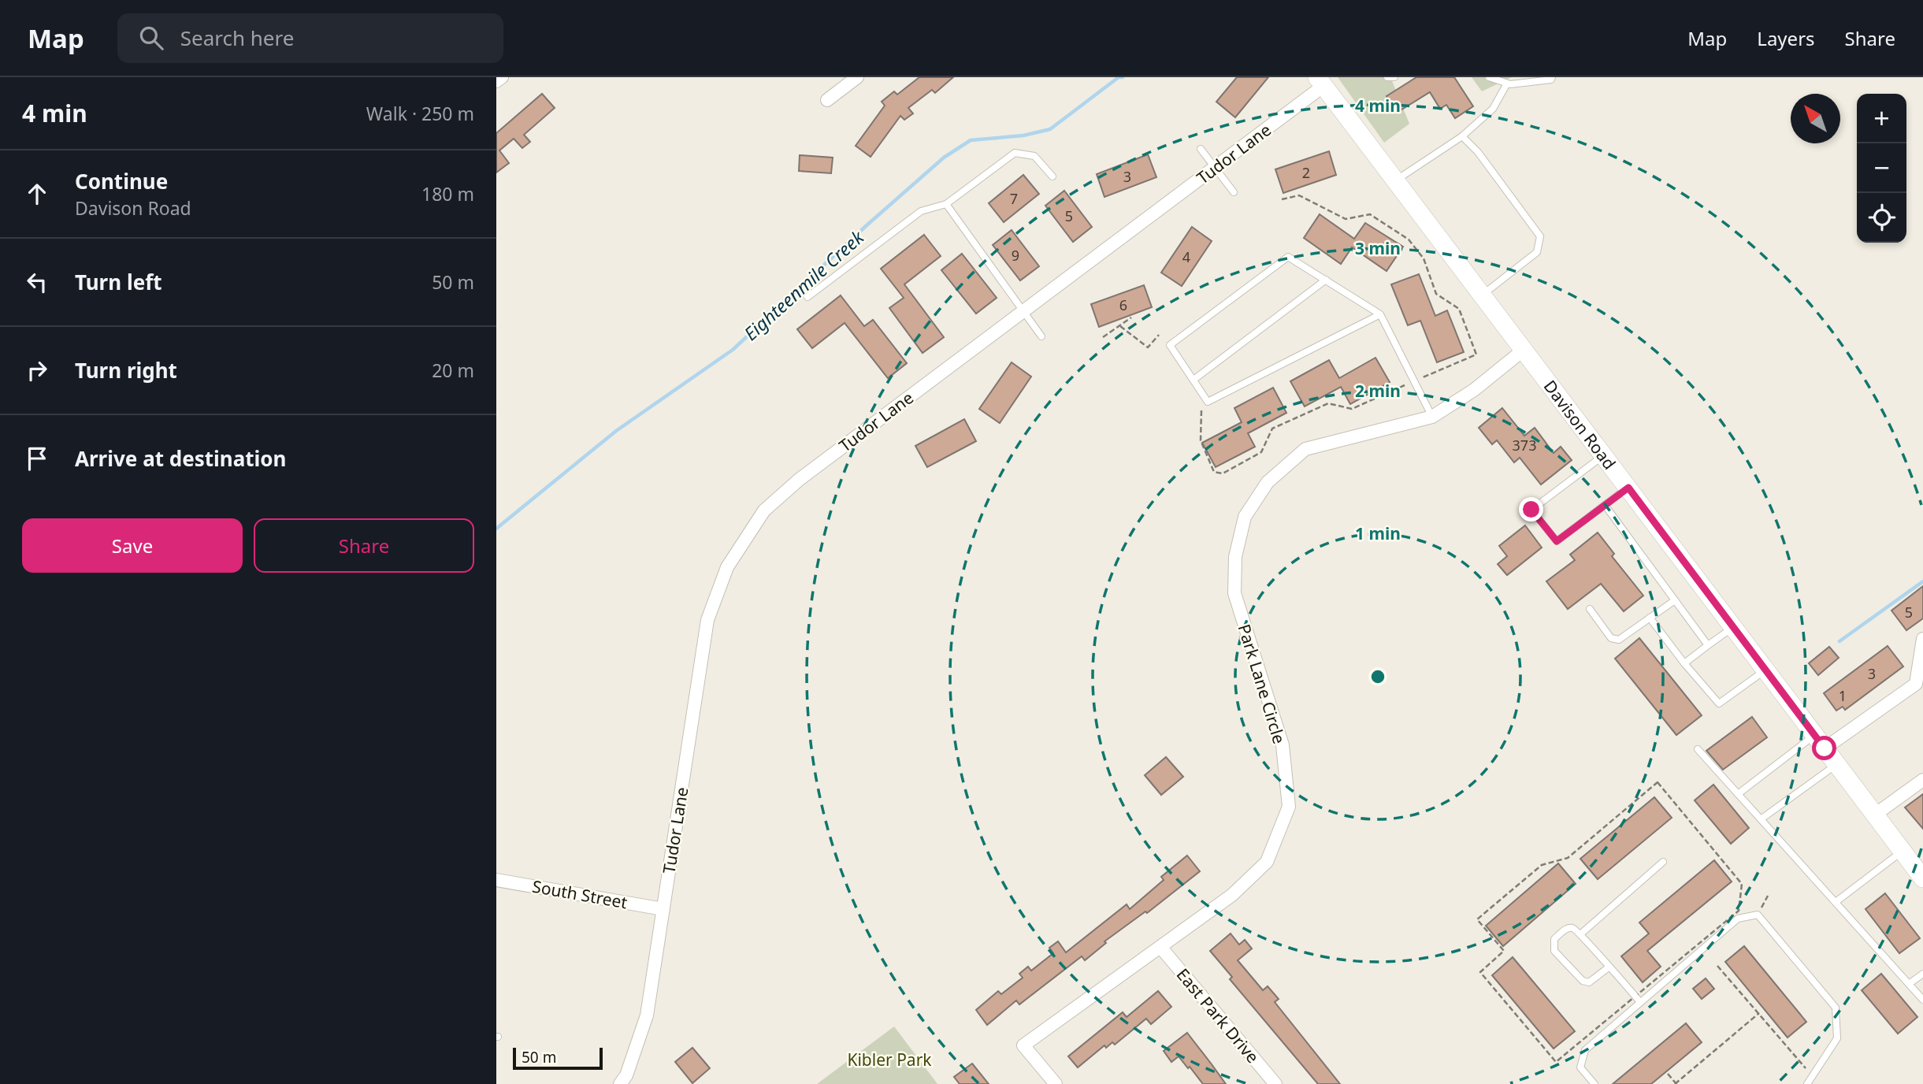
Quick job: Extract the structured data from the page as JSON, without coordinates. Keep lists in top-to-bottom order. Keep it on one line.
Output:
{"streets":{"street":["Tudor Lane","Davison Road","Park Lane Circle","South Street","East Park Drive"]},"crossings":[["Tudor Lane","Davison Road"],["Tudor Lane","South Street"],["Davison Road","Park Lane Circle"],["Park Lane Circle","East Park Drive"]],"water":["Eighteenmile Creek"],"parks":["Kibler Park"],"house_numbers":["2","3","7","5","9","4","6","373","5","3","1"],"scale_bar":"50 m","north":"top left","page":{"header":"Map","search":"Search here","nav":["Map","Layers","Share"],"heading":["4 min","Walk · 250 m"],"map_buttons":["+","−"],"list":[["Continue","Davison Road","180 m"],["Turn left","50 m"],["Turn right","20 m"],"Arrive at destination"],"buttons":["Save","Share"],"scale":"50 m"},"rings":["4 min","3 min","2 min","1 min"]}
